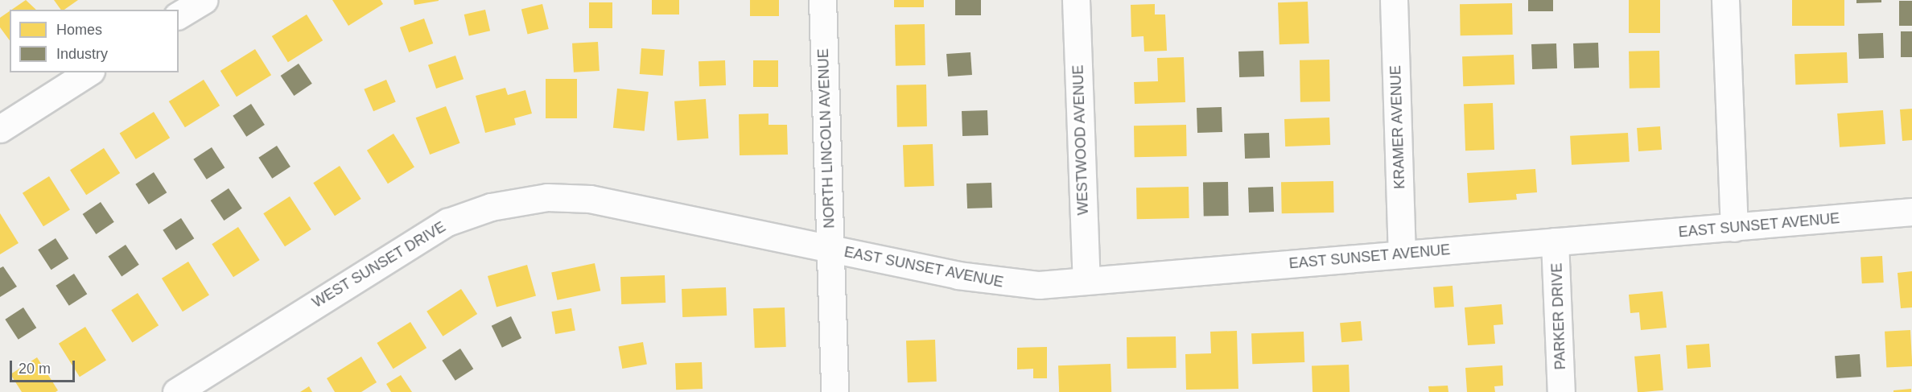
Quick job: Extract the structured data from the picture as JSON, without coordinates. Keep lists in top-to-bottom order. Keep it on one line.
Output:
{"streets":{"street":["KRAMER AVENUE","NORTH LINCOLN AVENUE","WESTWOOD AVENUE","EAST SUNSET AVENUE","WEST SUNSET DRIVE","PARKER DRIVE"]},"crossings":[["KRAMER AVENUE","EAST SUNSET AVENUE"],["NORTH LINCOLN AVENUE","EAST SUNSET AVENUE"],["NORTH LINCOLN AVENUE","WEST SUNSET DRIVE"],["WESTWOOD AVENUE","EAST SUNSET AVENUE"],["EAST SUNSET AVENUE","WEST SUNSET DRIVE"],["EAST SUNSET AVENUE","PARKER DRIVE"]],"legend":["Homes","Industry"],"scale_bar":"20 m"}
